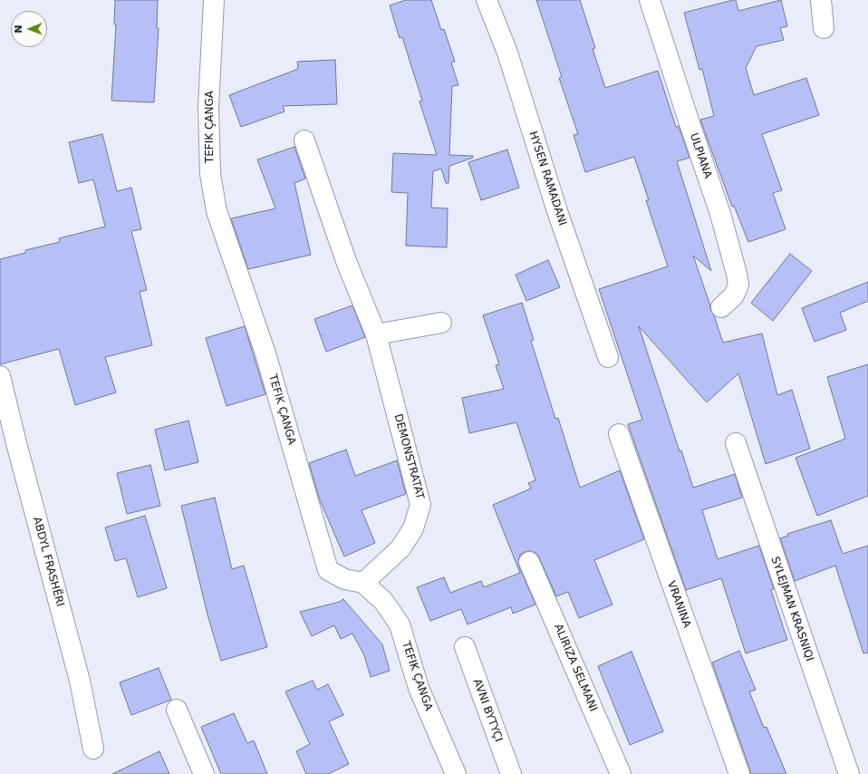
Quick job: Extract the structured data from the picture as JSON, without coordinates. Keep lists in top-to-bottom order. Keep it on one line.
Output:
{"streets":{"street":["TEFIK ÇANGA","ULPIANA","HYSEN RAMADANI","DEMONSTRATAT","ABDYL FRASHËRI","VRANINA","SYLEJMAN KRASNIQI","ALIRIZA SELMANI","AVNI BYTYÇI"]},"crossings":[["TEFIK ÇANGA","DEMONSTRATAT"]],"north":"left"}
